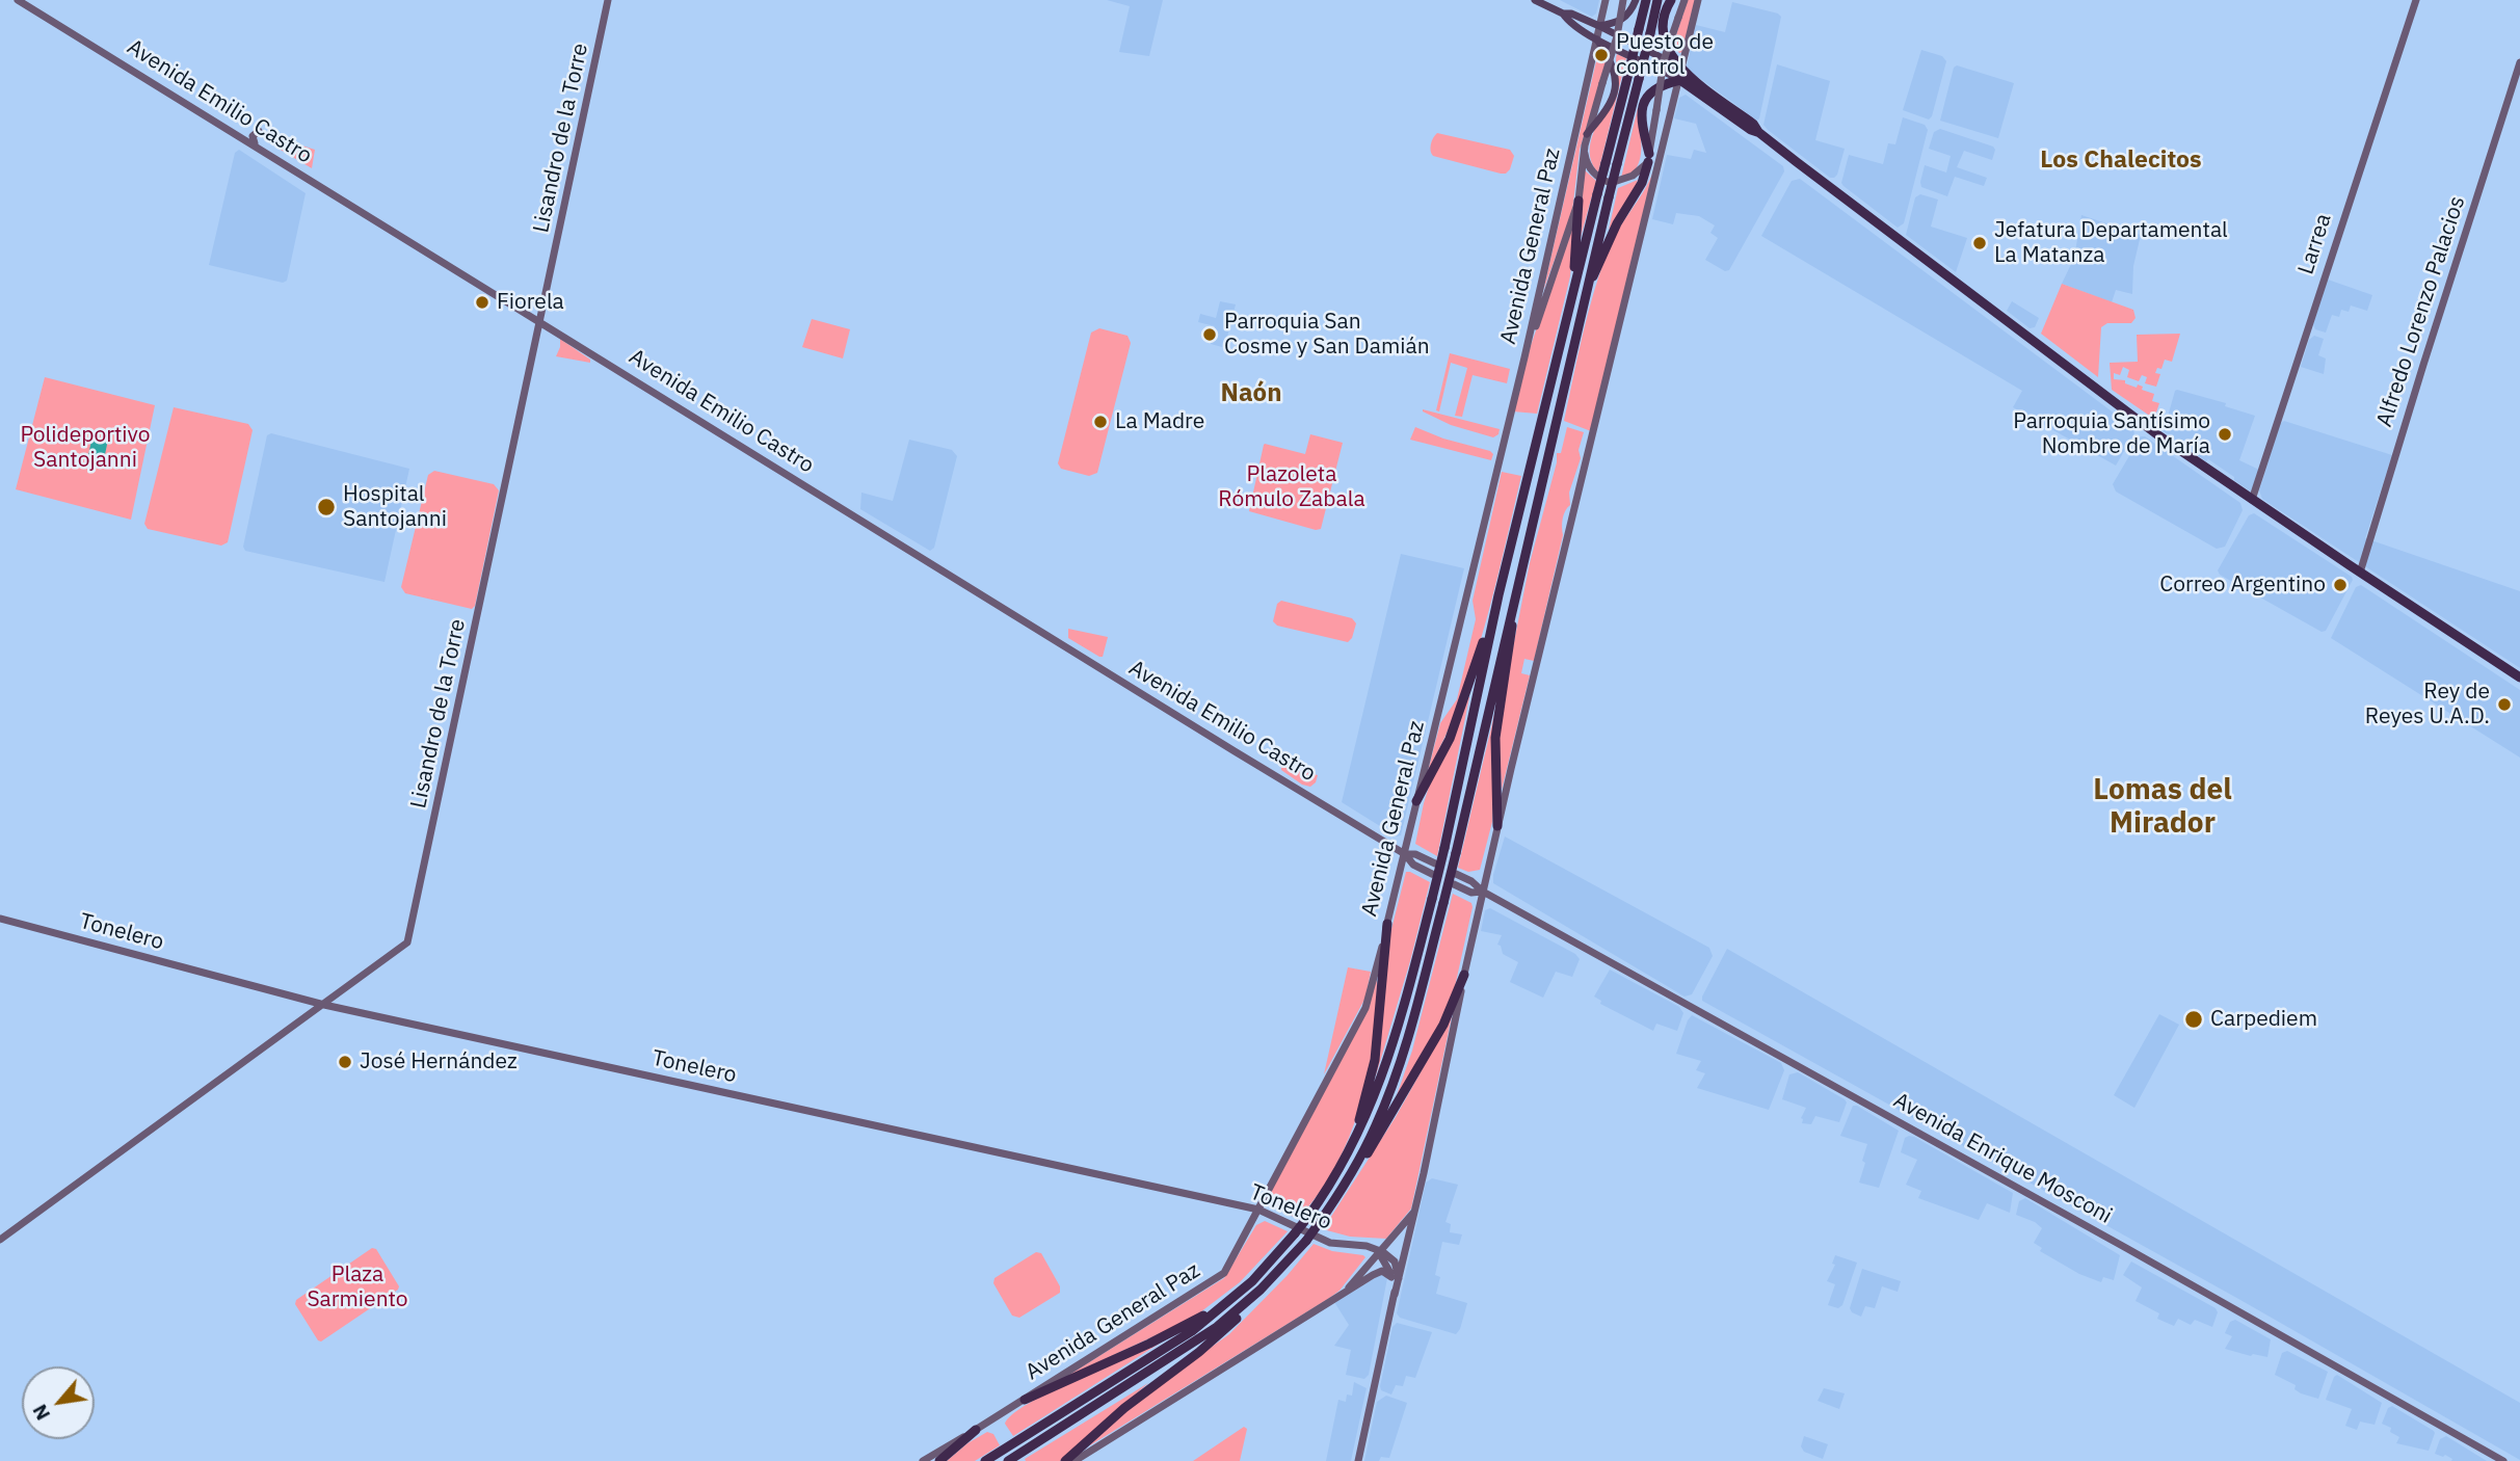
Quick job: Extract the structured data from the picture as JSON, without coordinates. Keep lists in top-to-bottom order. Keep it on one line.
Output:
{"streets":{"highway":["Avenida General Paz"],"street":["Avenida Emilio Castro","Lisandro de la Torre","Larrea","Alfredo Lorenzo Palacios","Tonelero","Avenida Enrique Mosconi"]},"crossings":[["Avenida Emilio Castro","Lisandro de la Torre"],["Avenida Emilio Castro","Avenida General Paz"],["Lisandro de la Torre","Tonelero"],["Avenida General Paz","Tonelero"]],"districts":["Los Chalecitos","Naón","Lomas del Mirador"],"parks":["Polideportivo Santojanni","Plazoleta Rómulo Zabala","Plaza Sarmiento"],"places":["Puesto de control","Jefatura Departamental La Matanza","Fiorela","Parroquia San Cosme y San Damián","La Madre","Parroquia Santísimo Nombre de María","Hospital Santojanni","Correo Argentino","Rey de Reyes U.A.D.","Carpediem","José Hernández"],"north":"bottom left"}
